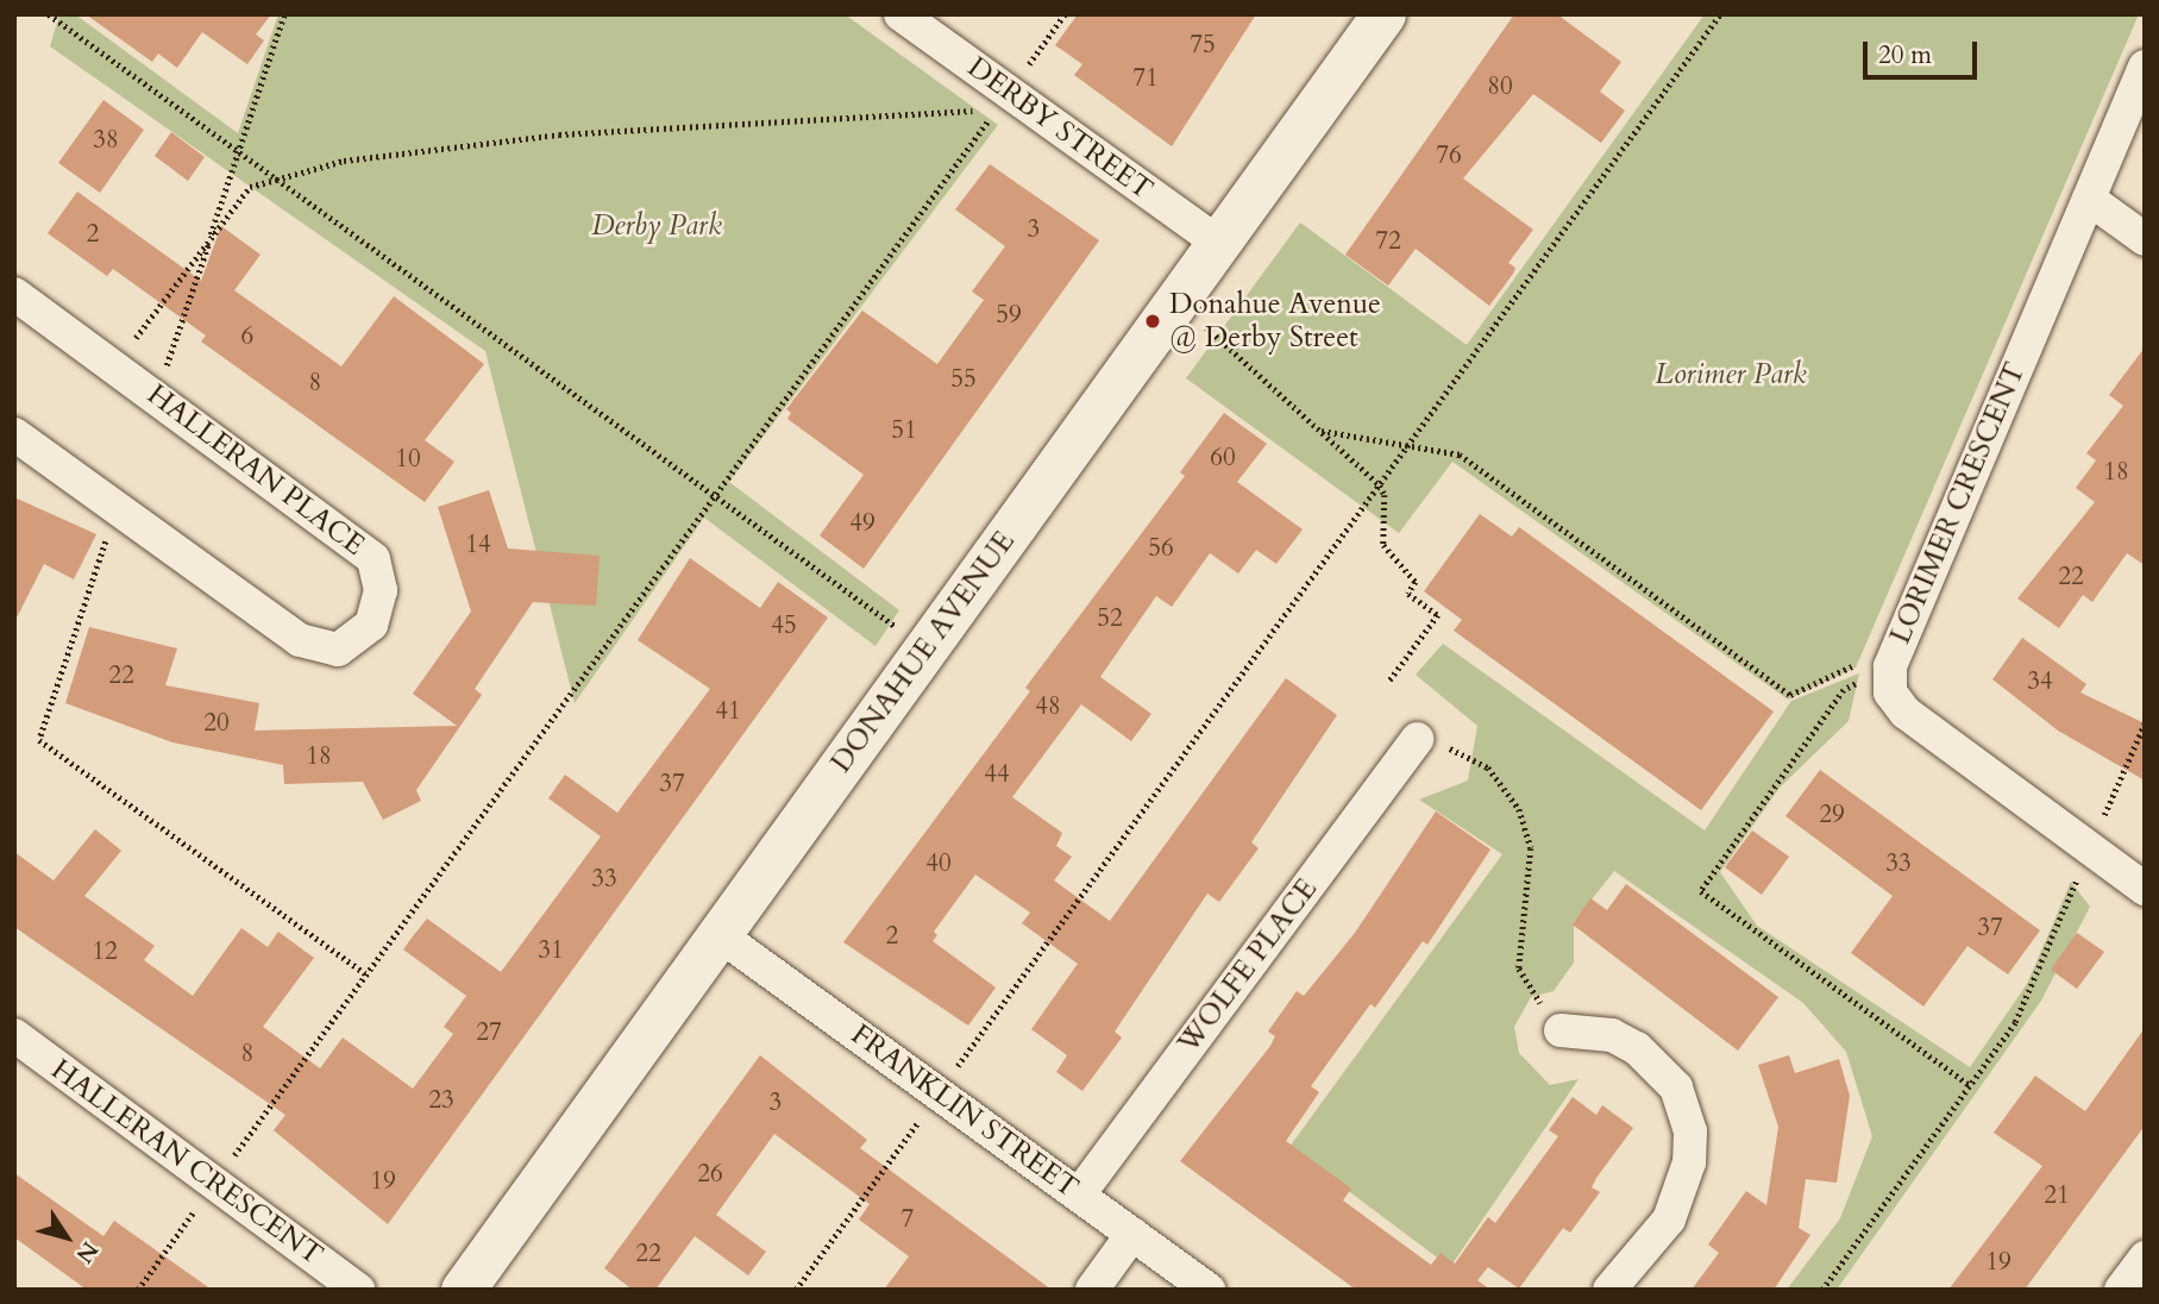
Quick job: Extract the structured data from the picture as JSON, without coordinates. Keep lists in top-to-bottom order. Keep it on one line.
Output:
{"streets":{"street":["DERBY STREET","HALLERAN PLACE","LORIMER CRESCENT","DONAHUE AVENUE","WOLFE PLACE","FRANKLIN STREET","HALLERAN CRESCENT"]},"crossings":[["DERBY STREET","DONAHUE AVENUE"],["DONAHUE AVENUE","FRANKLIN STREET"],["WOLFE PLACE","FRANKLIN STREET"]],"parks":["Derby Park","Lorimer Park"],"places":["Donahue Avenue @ Derby Street"],"house_numbers":["75","71","80","38","76","3","2","72","59","6","55","8","51","60","10","18","49","14","56","22","52","45","22","34","48","41","20","18","44","37","29","40","33","33","37","2","31","12","27","8","23","3","26","19","21","7","22","19"],"scale_bar":"20 m","north":"bottom right"}
